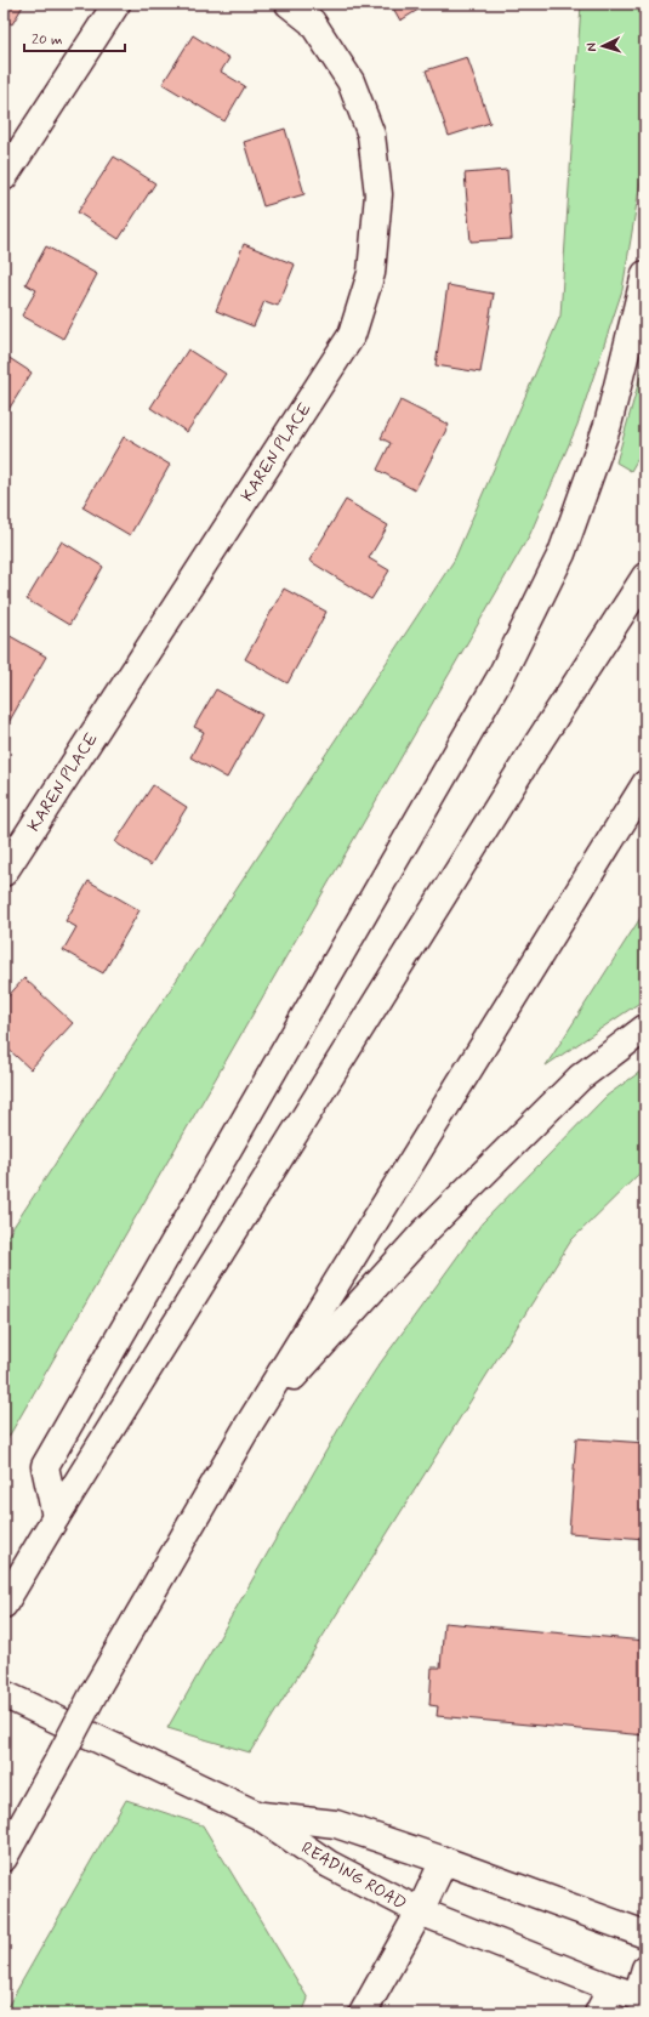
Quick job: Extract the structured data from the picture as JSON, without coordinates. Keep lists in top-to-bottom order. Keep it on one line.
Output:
{"streets":{"main road":["KAREN PLACE","READING ROAD"]},"scale_bar":"20 m","north":"left"}
